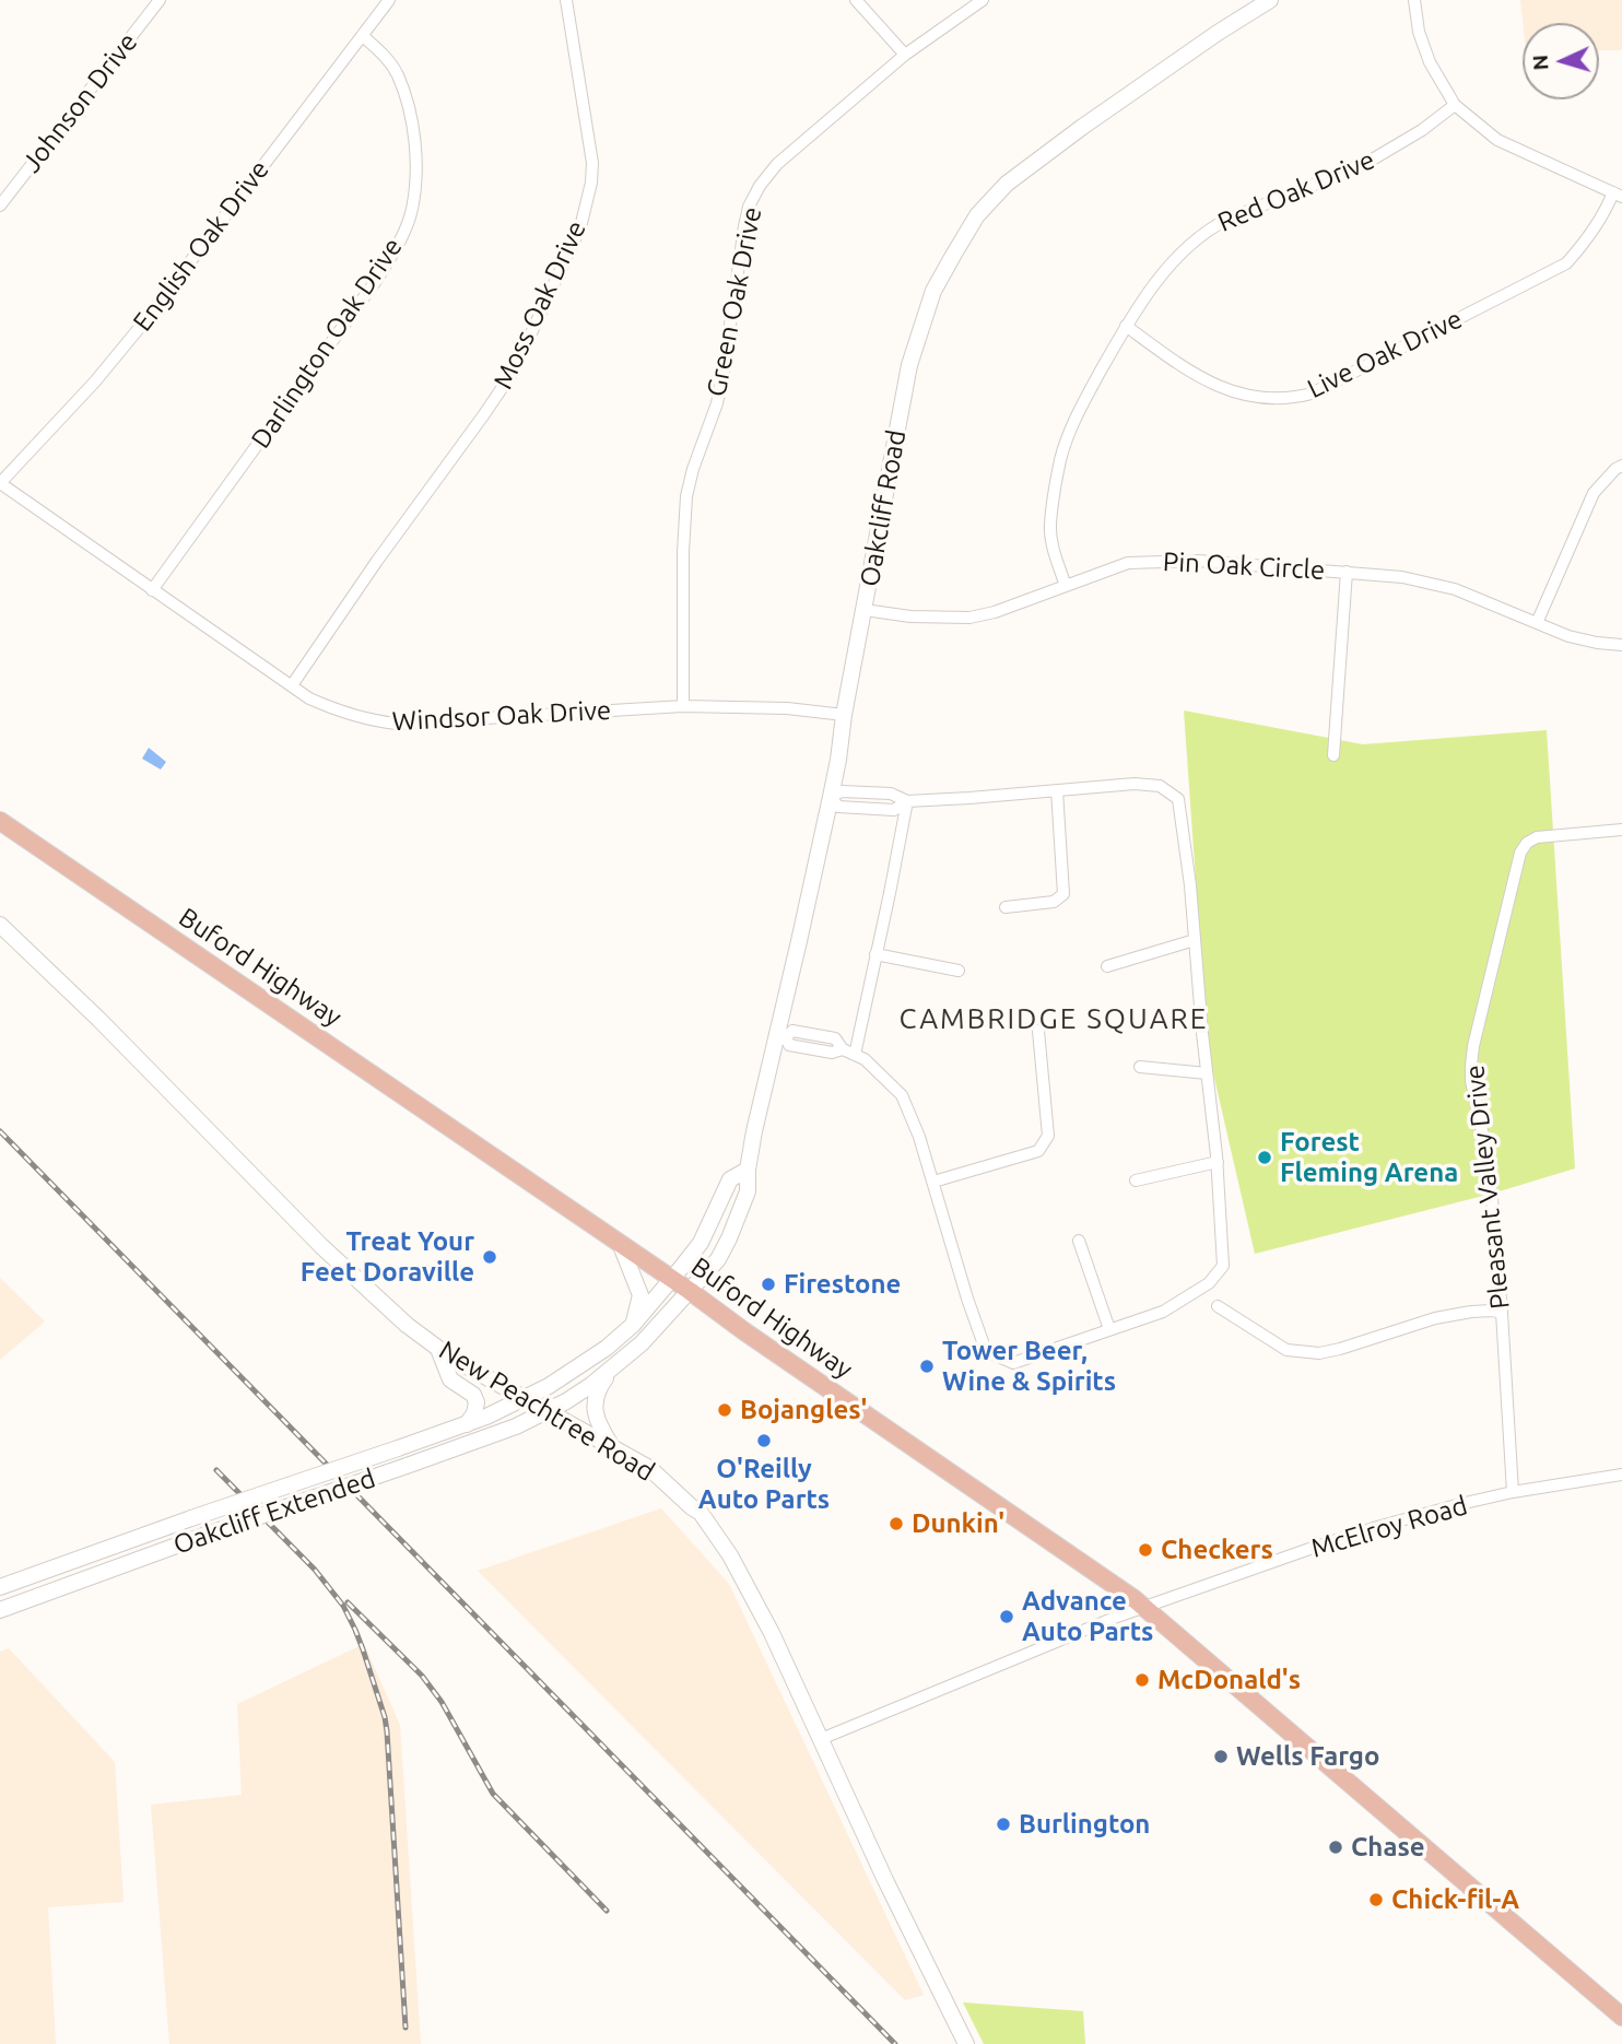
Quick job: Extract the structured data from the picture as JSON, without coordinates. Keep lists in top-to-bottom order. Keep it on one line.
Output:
{"streets":{"main road":["Oakcliff Road","Buford Highway","New Peachtree Road","Oakcliff Extended"],"street":["Johnson Drive","Red Oak Drive","English Oak Drive","Green Oak Drive","Moss Oak Drive","Darlington Oak Drive","Live Oak Drive","Pin Oak Circle","Windsor Oak Drive","Pleasant Valley Drive","McElroy Road"]},"crossings":[["Red Oak Drive","Live Oak Drive"],["Red Oak Drive","Pin Oak Circle"],["English Oak Drive","Darlington Oak Drive"],["English Oak Drive","Windsor Oak Drive"],["Green Oak Drive","Windsor Oak Drive"],["Moss Oak Drive","Windsor Oak Drive"],["Darlington Oak Drive","Windsor Oak Drive"],["Oakcliff Road","Pin Oak Circle"],["Oakcliff Road","Windsor Oak Drive"],["Oakcliff Road","Buford Highway"],["Oakcliff Road","New Peachtree Road"],["Oakcliff Road","Oakcliff Extended"],["Buford Highway","McElroy Road"],["Pleasant Valley Drive","McElroy Road"],["New Peachtree Road","Oakcliff Extended"],["New Peachtree Road","McElroy Road"]],"districts":["CAMBRIDGE SQUARE"],"places":["Forest Fleming Arena","Treat Your Feet Doraville","Firestone","Tower Beer, Wine & Spirits","Bojangles'","O'Reilly Auto Parts","Dunkin'","Checkers","Advance Auto Parts","McDonald's","Wells Fargo","Burlington","Chase","Chick-fil-A"],"north":"left"}
